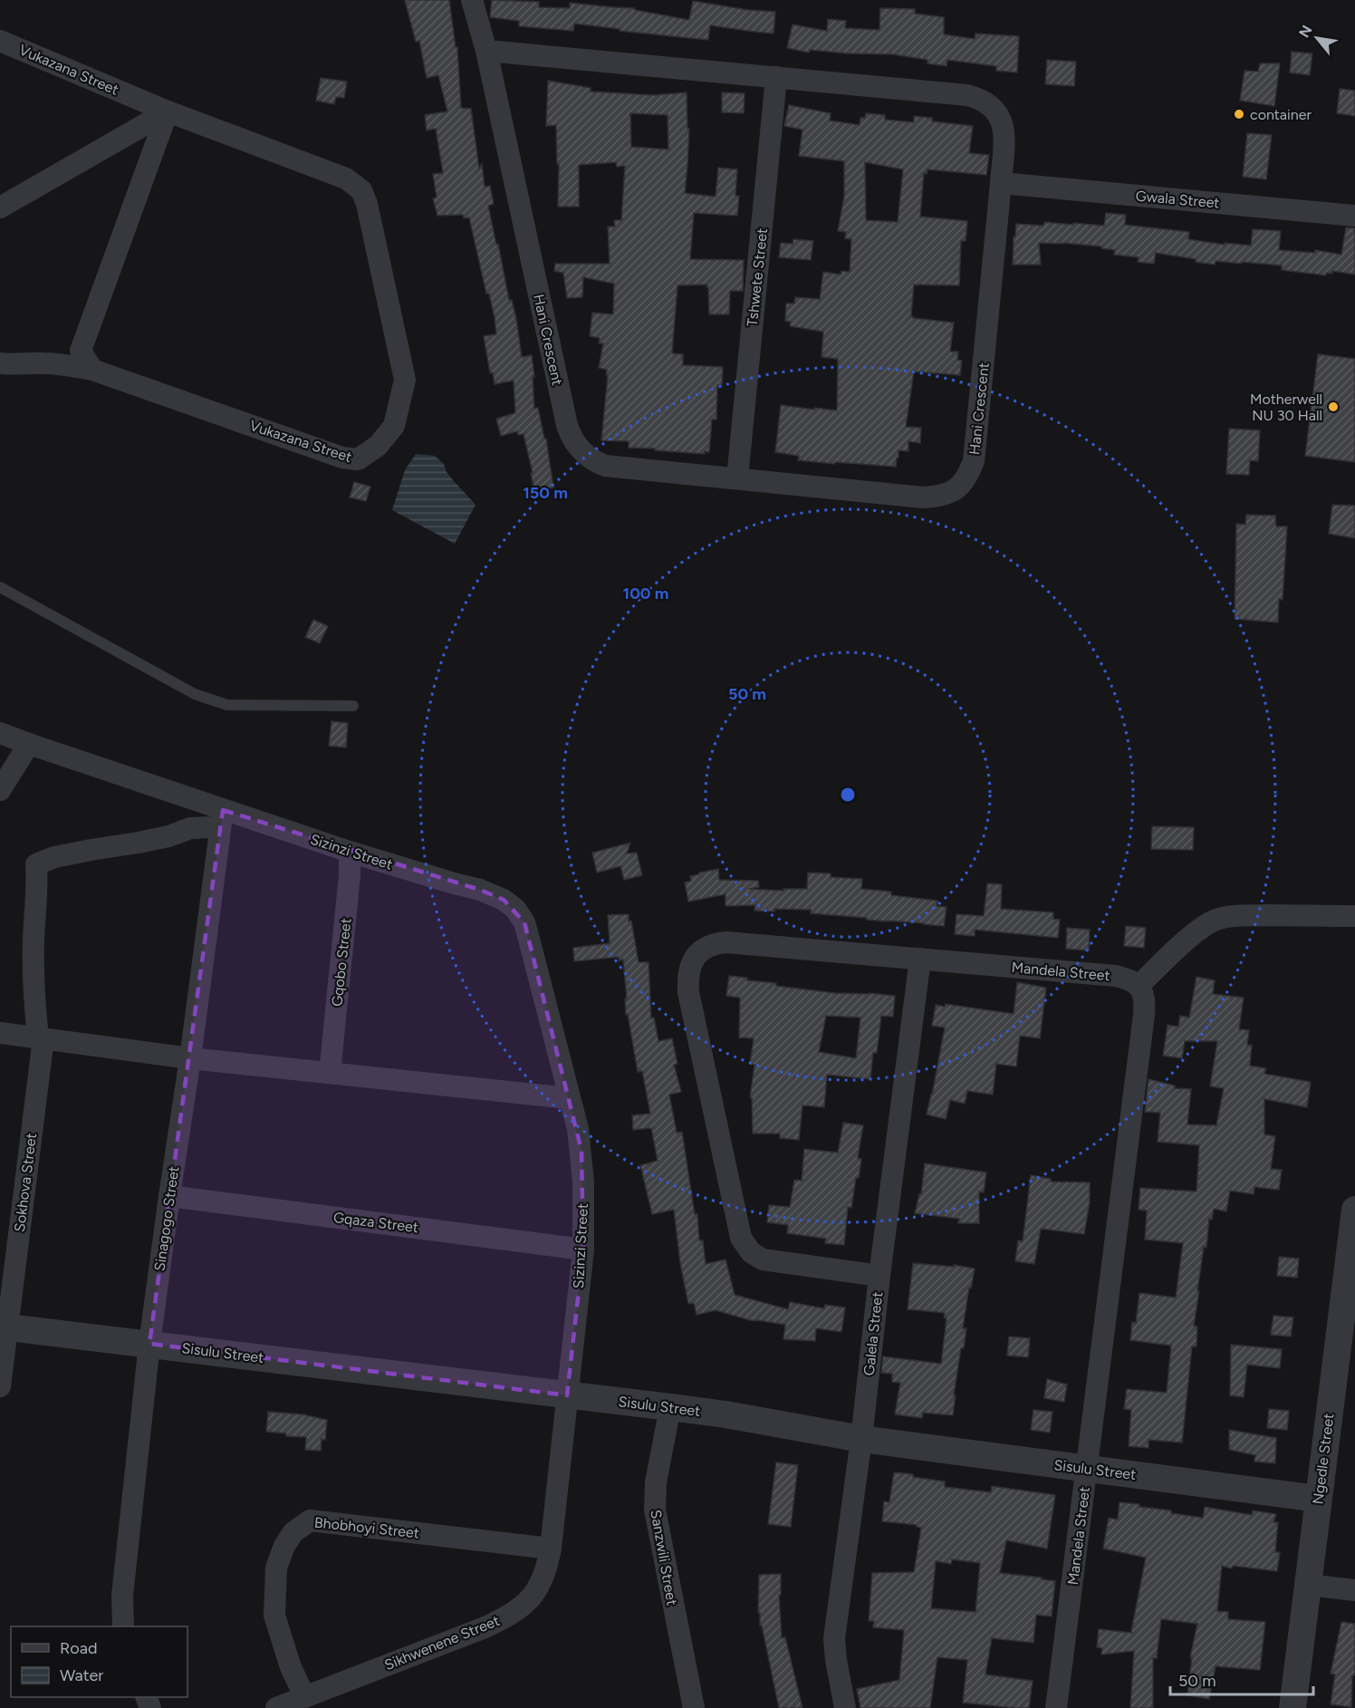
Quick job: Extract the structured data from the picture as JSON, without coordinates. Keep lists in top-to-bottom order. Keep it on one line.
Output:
{"streets":{"street":["Vukazana Street","Gwala Street","Tshwete Street","Hani Crescent","Sizinzi Street","Gqobo Street","Mandela Street","Sokhova Street","Sinagogo Street","Gqaza Street","Galela Street","Sisulu Street","Ngedle Street","Bhobhoyi Street","Sanzwili Street","Sikhwenene Street"]},"crossings":[["Gwala Street","Hani Crescent"],["Tshwete Street","Hani Crescent"],["Sizinzi Street","Gqobo Street"],["Sizinzi Street","Sinagogo Street"],["Sizinzi Street","Gqaza Street"],["Sizinzi Street","Sisulu Street"],["Sizinzi Street","Sikhwenene Street"],["Mandela Street","Galela Street"],["Mandela Street","Sisulu Street"],["Sokhova Street","Sisulu Street"],["Sinagogo Street","Gqaza Street"],["Sinagogo Street","Sisulu Street"],["Galela Street","Sisulu Street"],["Sisulu Street","Ngedle Street"],["Sisulu Street","Sanzwili Street"],["Sisulu Street","Sikhwenene Street"],["Bhobhoyi Street","Sikhwenene Street"]],"places":["container","Motherwell NU 30 Hall"],"legend":["Road","Water"],"scale_bar":"50 m","north":"top left","rings":["150 m","100 m","50 m"]}
